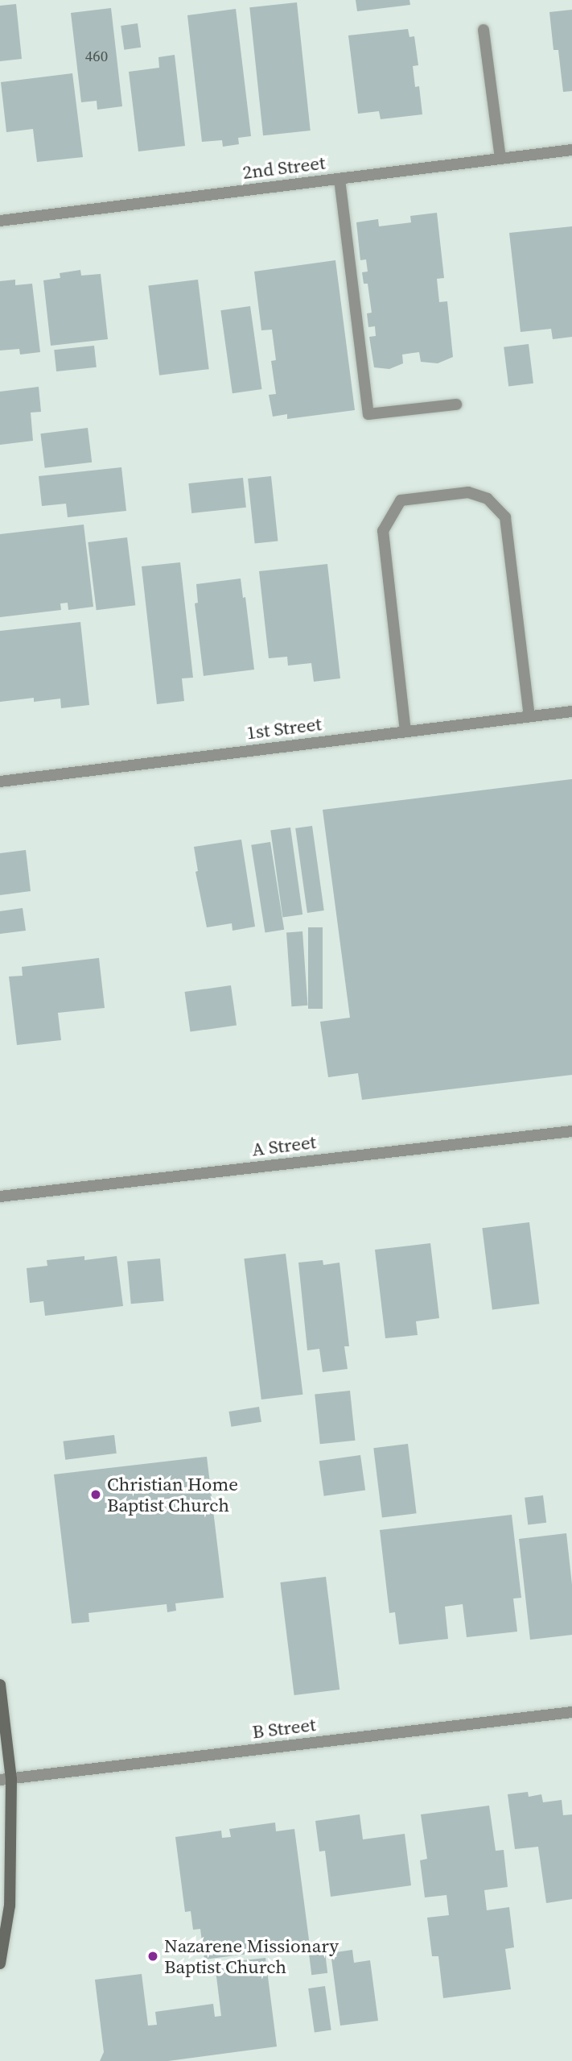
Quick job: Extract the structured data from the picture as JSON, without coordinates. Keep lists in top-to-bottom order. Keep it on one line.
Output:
{"streets":{"street":["2nd Street","1st Street","A Street","B Street"]},"places":["Christian Home Baptist Church","Nazarene Missionary Baptist Church"],"house_numbers":["460"]}
